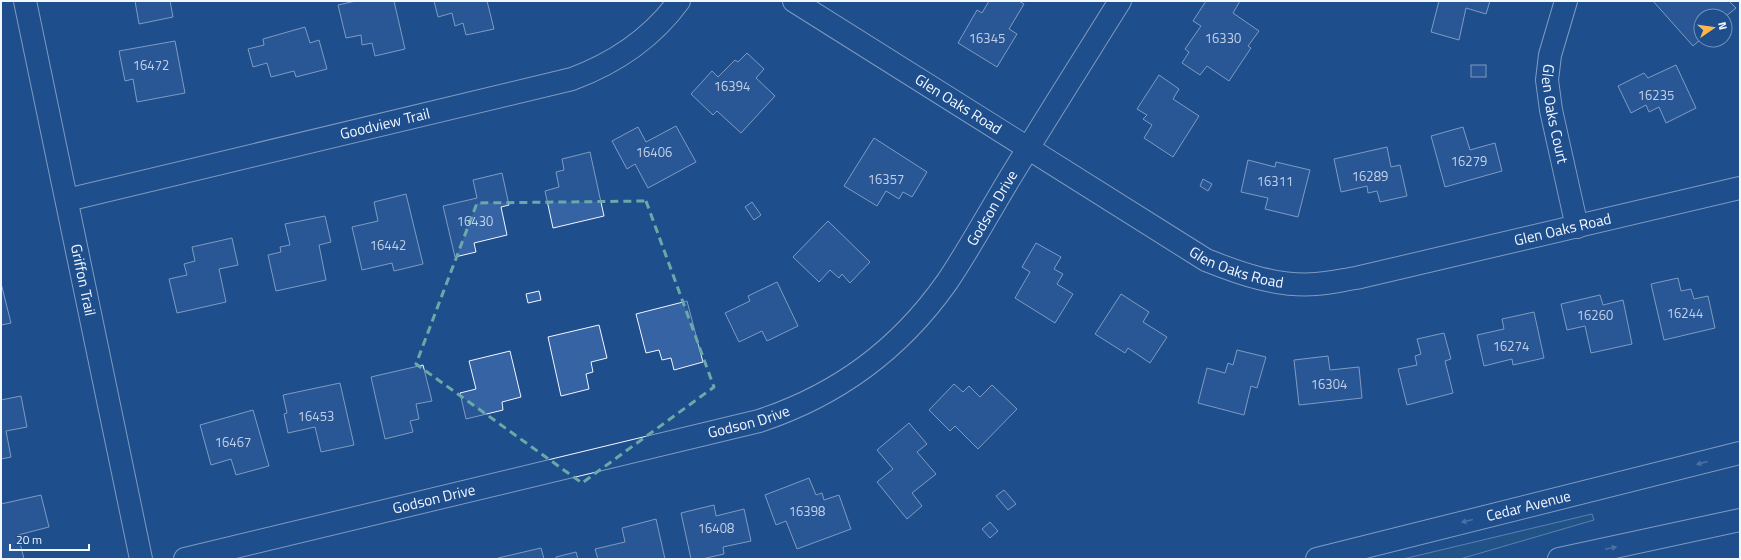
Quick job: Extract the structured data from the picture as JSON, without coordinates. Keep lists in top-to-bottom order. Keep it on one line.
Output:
{"streets":{"street":["Glen Oaks Road","Glen Oaks Court","Goodview Trail","Godson Drive","Griffon Trail","Cedar Avenue"]},"crossings":[["Glen Oaks Road","Glen Oaks Court"],["Glen Oaks Road","Godson Drive"],["Goodview Trail","Griffon Trail"]],"house_numbers":["16345","16330","16472","16394","16235","16406","16279","16289","16357","16311","16430","16442","16244","16260","16274","16304","16453","16467","16398","16408"],"scale_bar":"20 m","north":"right"}
